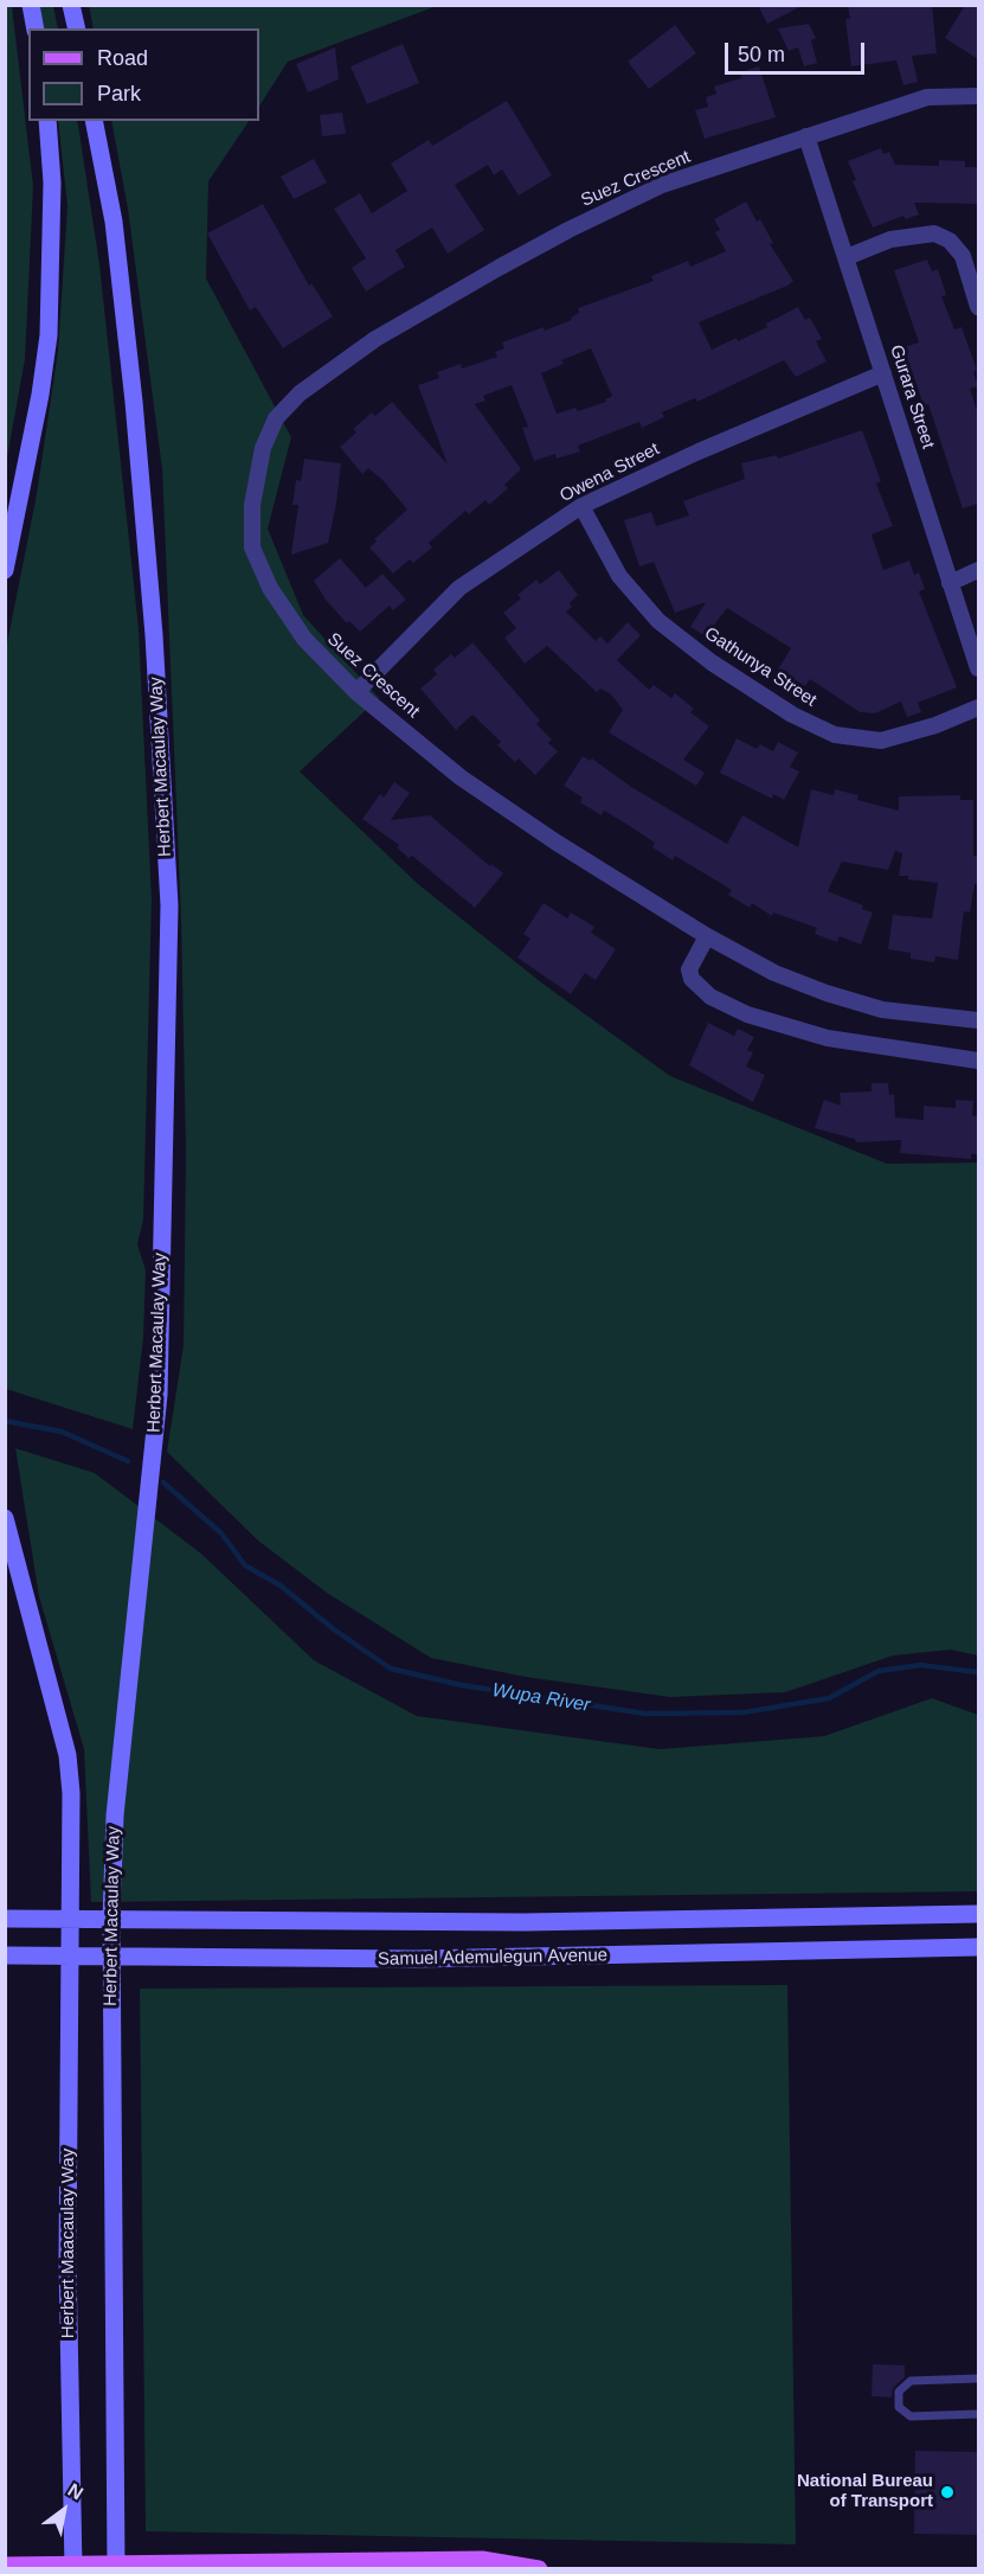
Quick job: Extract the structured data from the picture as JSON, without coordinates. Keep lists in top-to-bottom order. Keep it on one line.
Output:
{"streets":{"main road":["Herbert Macaulay Way","Samuel Ademulegun Avenue","Herbert Maacaulay Way"],"street":["Suez Crescent","Gurara Street","Owena Street","Gathunya Street"]},"crossings":[["Suez Crescent","Gurara Street"],["Suez Crescent","Owena Street"],["Gurara Street","Owena Street"],["Owena Street","Gathunya Street"],["Herbert Macaulay Way","Samuel Ademulegun Avenue"],["Samuel Ademulegun Avenue","Herbert Maacaulay Way"]],"water":["Wupa River"],"places":["National Bureau of Transport"],"legend":["Road","Park"],"scale_bar":"50 m","north":"top right"}
